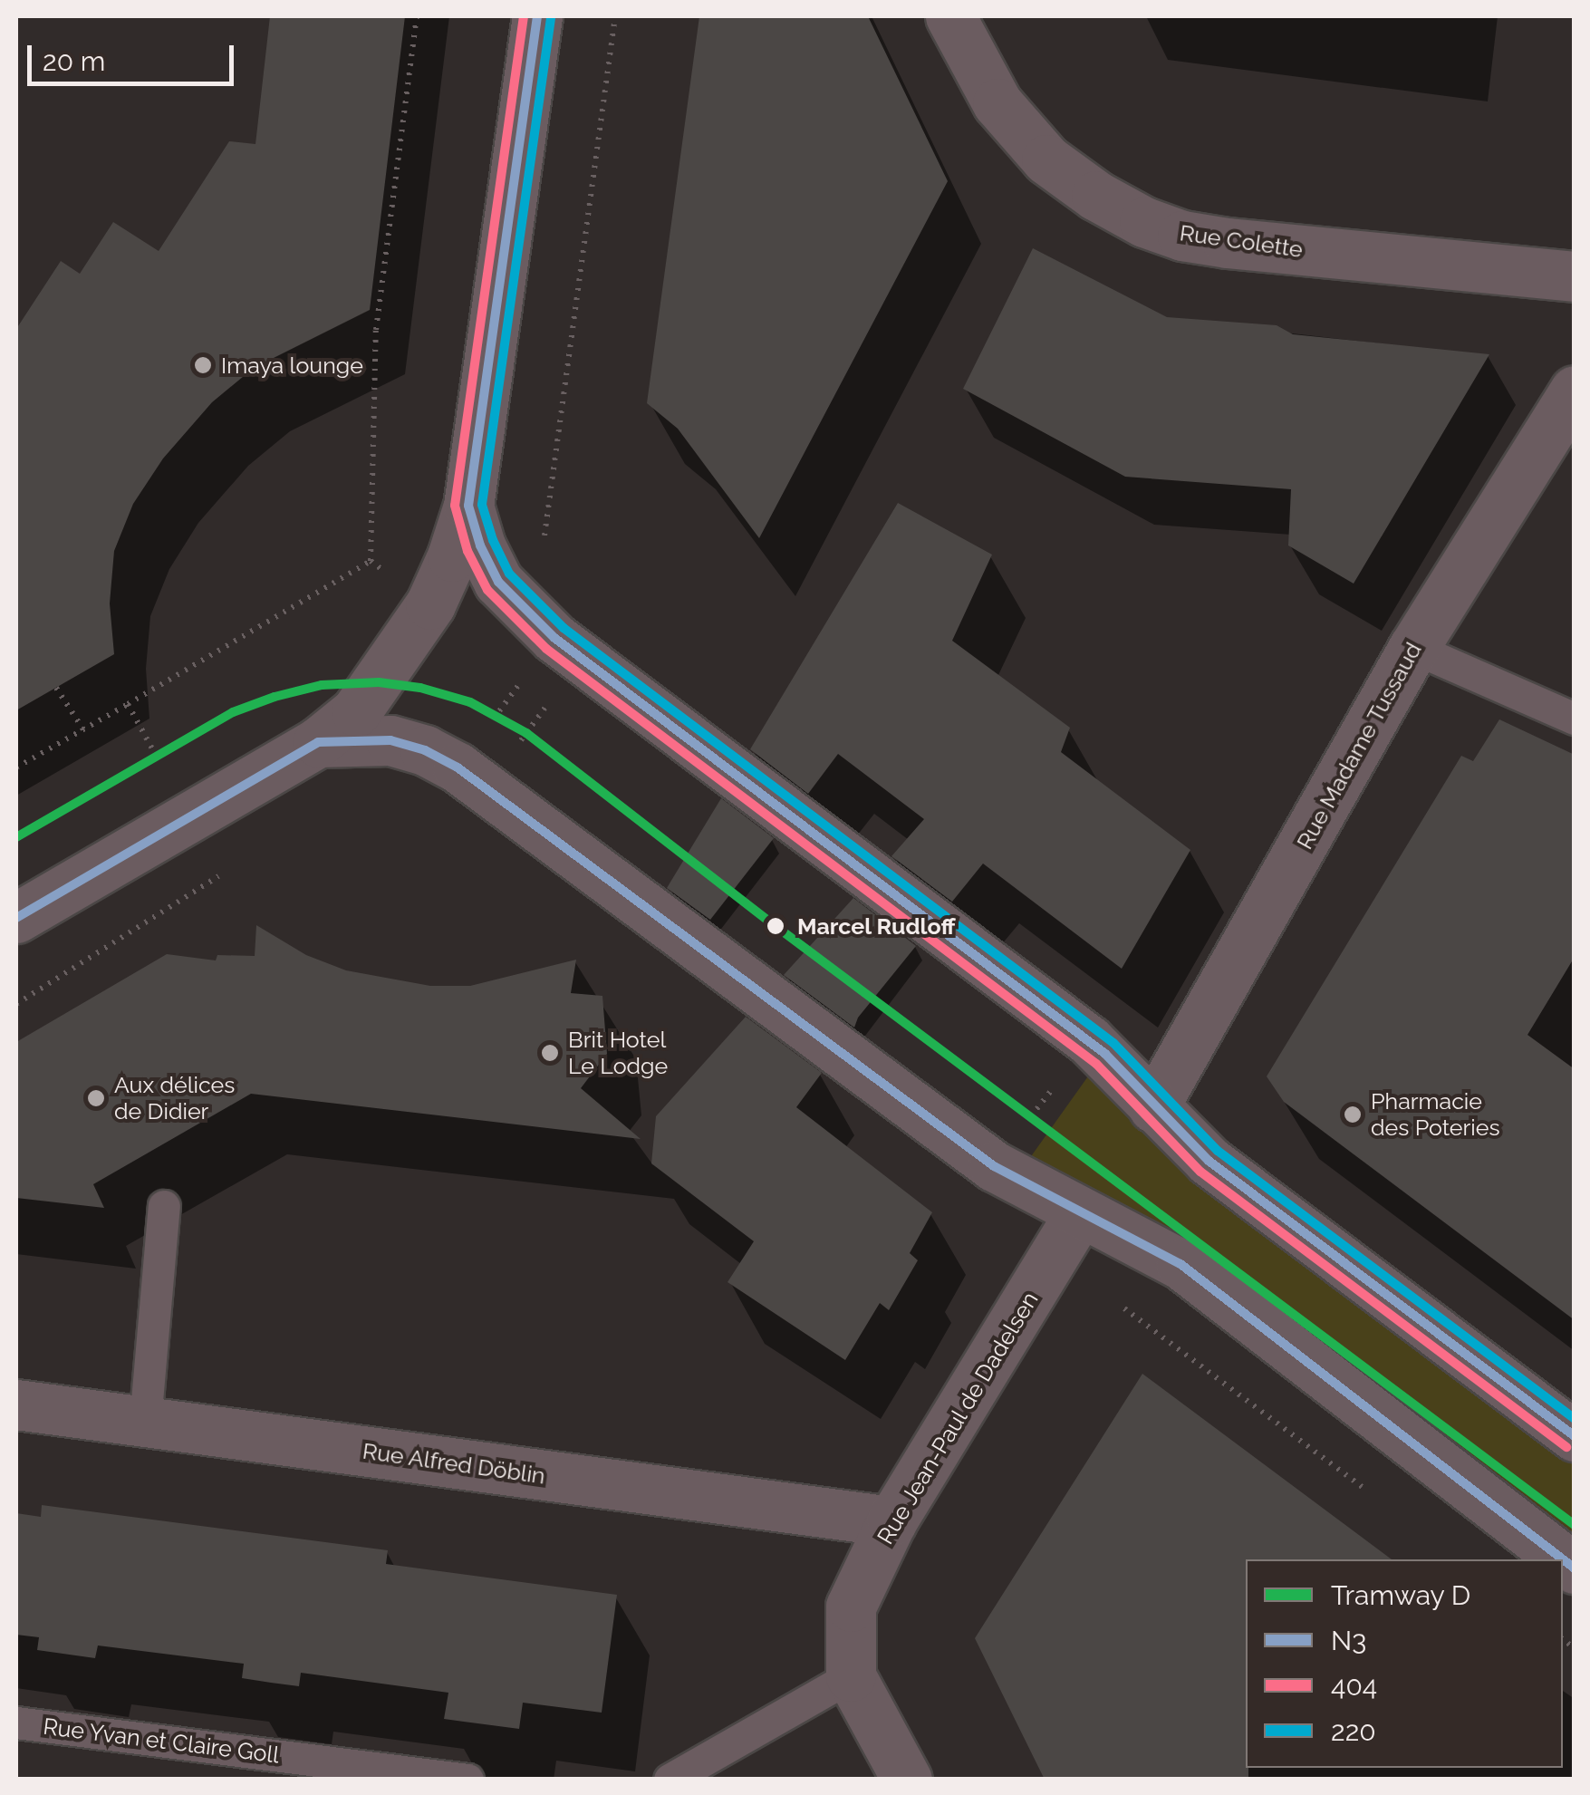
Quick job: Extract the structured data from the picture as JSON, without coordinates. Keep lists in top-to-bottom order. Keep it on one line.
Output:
{"streets":{"street":["Rue Colette","Rue Madame Tussaud","Rue Jean-Paul de Dadelsen","Rue Alfred Döblin"],"lane":["Rue Yvan et Claire Goll"]},"crossings":[["Rue Jean-Paul de Dadelsen","Rue Alfred Döblin"]],"places":["Imaya lounge","Marcel Rudloff","Brit Hotel Le Lodge","Aux délices de Didier","Pharmacie des Poteries"],"lines":["transit line N3","transit line 404","transit line 220","tram line D"],"legend":["Tramway D","N3","404","220"],"scale_bar":"20 m"}
